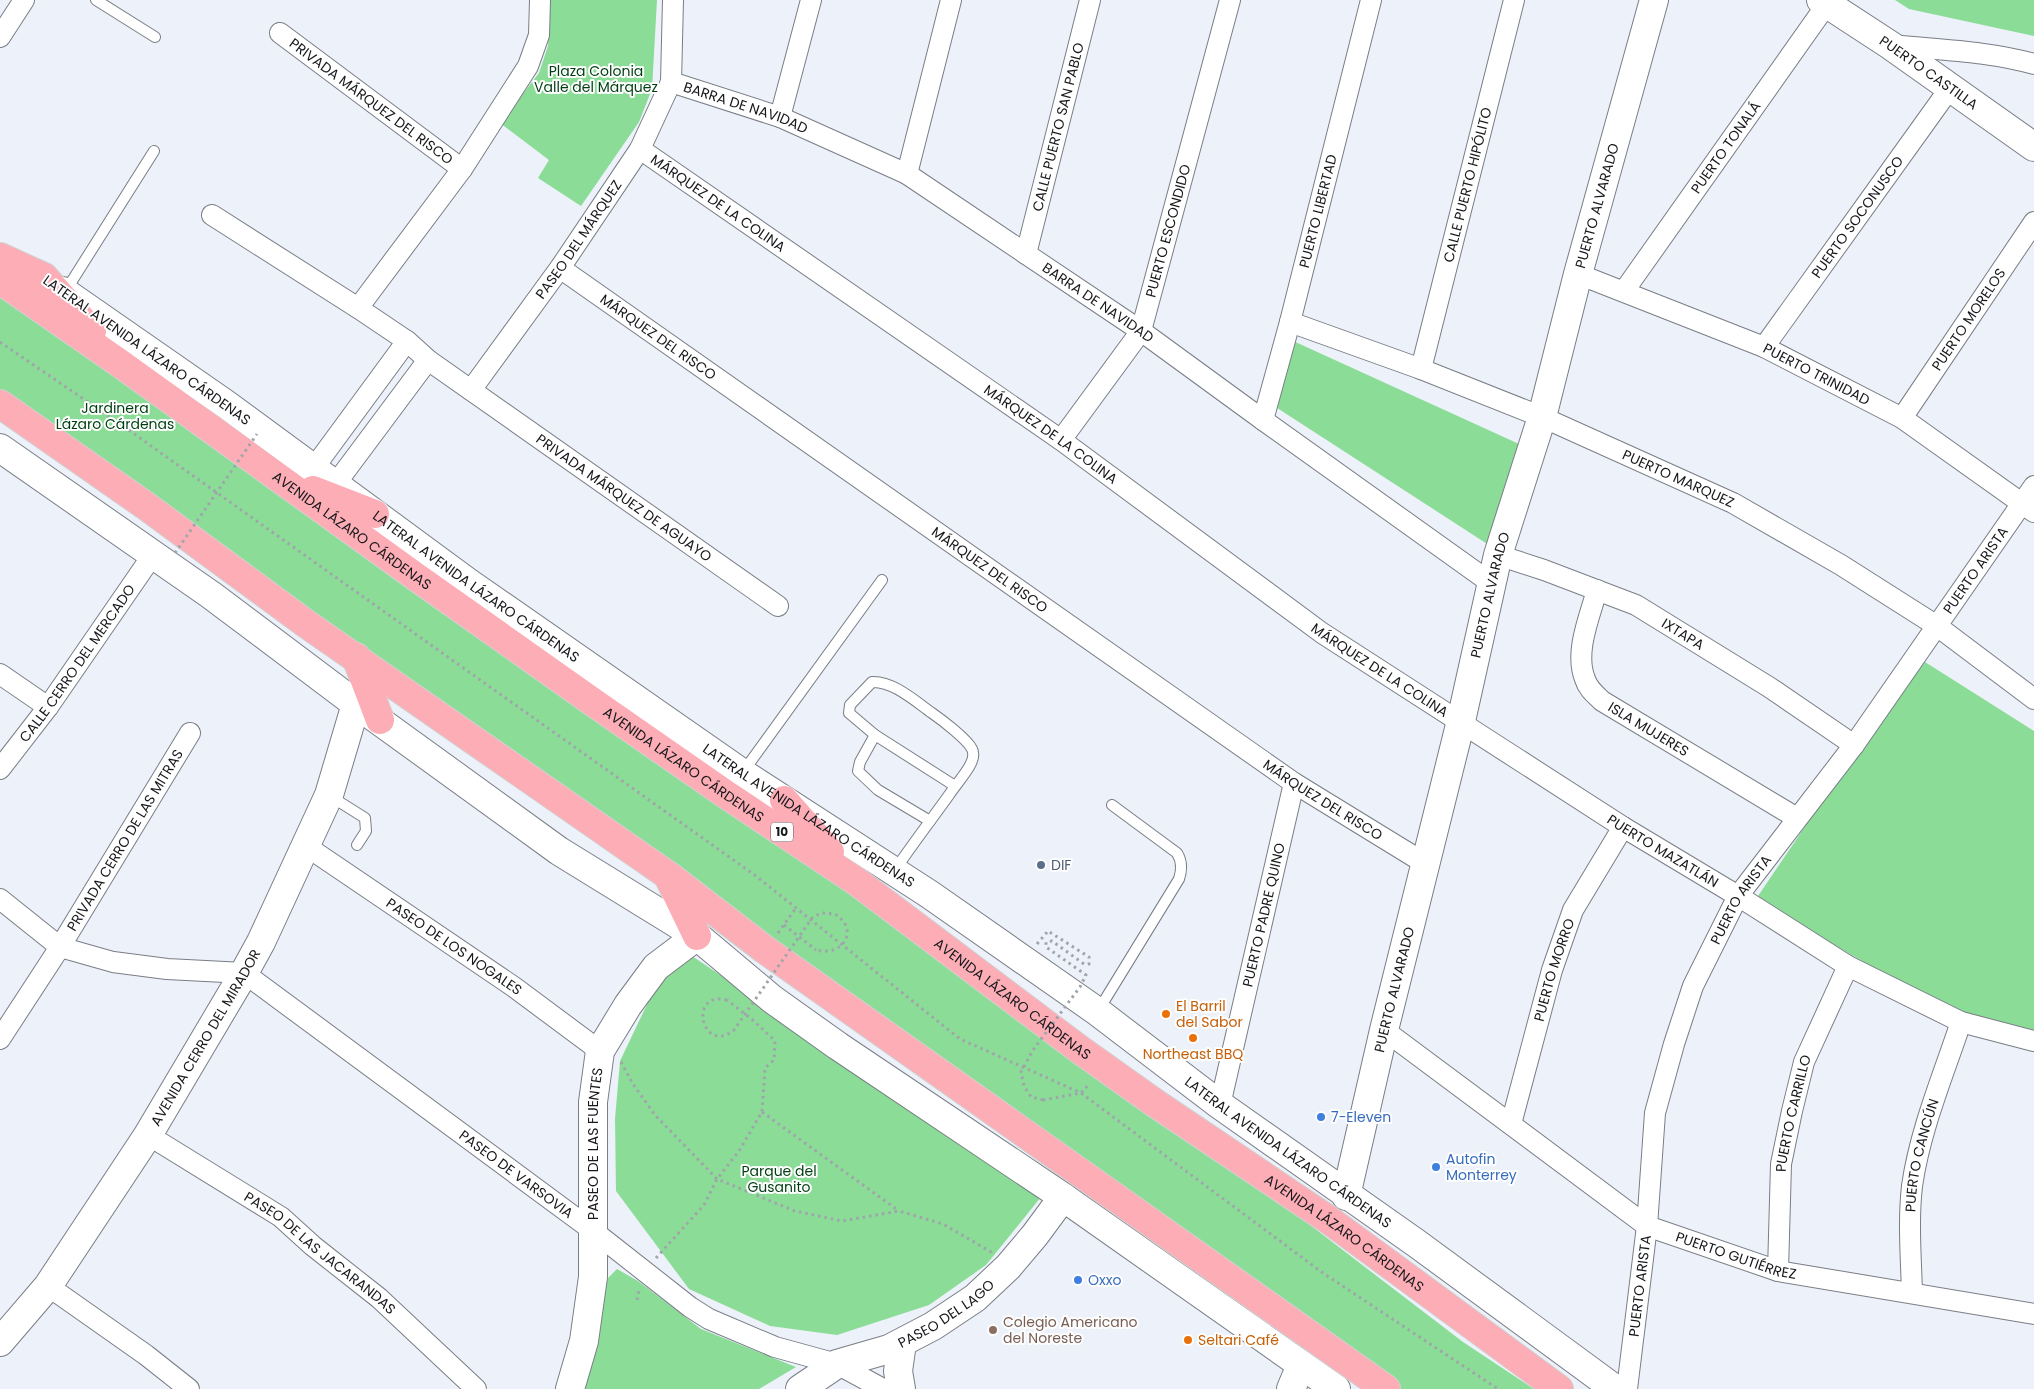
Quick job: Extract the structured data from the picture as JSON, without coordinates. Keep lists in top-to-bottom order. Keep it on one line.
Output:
{"streets":{"highway":["AVENIDA LÁZARO CÁRDENAS","10"],"main road":["PUERTO CASTILLA","PUERTO ALVARADO","LATERAL AVENIDA LÁZARO CÁRDENAS","AVENIDA CERRO DEL MIRADOR","PASEO DE LAS FUENTES","PASEO DEL LAGO"],"street":["PRIVADA MÁRQUEZ DEL RISCO","BARRA DE NAVIDAD","CALLE PUERTO SAN PABLO","PUERTO TONALÁ","CALLE PUERTO HIPÓLITO","MÁRQUEZ DE LA COLINA","PUERTO LIBERTAD","PUERTO SOCONUSCO","PUERTO ESCONDIDO","PASEO DEL MÁRQUEZ","PUERTO MORELOS","MÁRQUEZ DEL RISCO","PUERTO TRINIDAD","PUERTO MARQUEZ","PRIVADA MÁRQUEZ DE AGUAYO","PUERTO ARISTA","IXTAPA","CALLE CERRO DEL MERCADO","ISLA MUJERES","PRIVADA CERRO DE LAS MITRAS","PUERTO MAZATLÁN","PUERTO PADRE QUINO","PASEO DE LOS NOGALES","PUERTO MORRO","PUERTO CARRILLO","PUERTO CANCÚN","PASEO DE VARSOVIA","PASEO DE LAS JACARANDAS","PUERTO GUTIÉRREZ"]},"crossings":[["PUERTO CASTILLA","PUERTO TONALÁ"],["PUERTO CASTILLA","PUERTO SOCONUSCO"],["BARRA DE NAVIDAD","CALLE PUERTO SAN PABLO"],["BARRA DE NAVIDAD","PUERTO ALVARADO"],["BARRA DE NAVIDAD","PUERTO LIBERTAD"],["BARRA DE NAVIDAD","PUERTO ESCONDIDO"],["BARRA DE NAVIDAD","PASEO DEL MÁRQUEZ"],["PUERTO TONALÁ","PUERTO TRINIDAD"],["CALLE PUERTO HIPÓLITO","PUERTO MARQUEZ"],["MÁRQUEZ DE LA COLINA","PUERTO ALVARADO"],["MÁRQUEZ DE LA COLINA","PUERTO ESCONDIDO"],["MÁRQUEZ DE LA COLINA","PASEO DEL MÁRQUEZ"],["MÁRQUEZ DE LA COLINA","PUERTO MAZATLÁN"],["PUERTO ALVARADO","MÁRQUEZ DEL RISCO"],["PUERTO ALVARADO","LATERAL AVENIDA LÁZARO CÁRDENAS"],["PUERTO ALVARADO","PUERTO TRINIDAD"],["PUERTO ALVARADO","PUERTO MARQUEZ"],["PUERTO ALVARADO","IXTAPA"],["PUERTO ALVARADO","PUERTO MAZATLÁN"],["PUERTO ALVARADO","PUERTO GUTIÉRREZ"],["PUERTO LIBERTAD","PUERTO MARQUEZ"],["PUERTO SOCONUSCO","PUERTO TRINIDAD"],["PASEO DEL MÁRQUEZ","MÁRQUEZ DEL RISCO"],["PASEO DEL MÁRQUEZ","PRIVADA MÁRQUEZ DE AGUAYO"],["PUERTO MORELOS","PUERTO TRINIDAD"],["MÁRQUEZ DEL RISCO","PUERTO PADRE QUINO"],["LATERAL AVENIDA LÁZARO CÁRDENAS","PUERTO PADRE QUINO"],["PUERTO TRINIDAD","PUERTO ARISTA"],["PUERTO MARQUEZ","PUERTO ARISTA"],["PUERTO ARISTA","IXTAPA"],["PUERTO ARISTA","ISLA MUJERES"],["PUERTO ARISTA","PUERTO MAZATLÁN"],["PUERTO ARISTA","PUERTO GUTIÉRREZ"],["IXTAPA","ISLA MUJERES"],["PUERTO MAZATLÁN","PUERTO MORRO"],["PUERTO MAZATLÁN","PUERTO CARRILLO"],["PUERTO MAZATLÁN","PUERTO CANCÚN"],["PASEO DE LOS NOGALES","AVENIDA CERRO DEL MIRADOR"],["PASEO DE LOS NOGALES","PASEO DE LAS FUENTES"],["PUERTO MORRO","PUERTO GUTIÉRREZ"],["AVENIDA CERRO DEL MIRADOR","PASEO DE VARSOVIA"],["AVENIDA CERRO DEL MIRADOR","PASEO DE LAS JACARANDAS"],["PUERTO CARRILLO","PUERTO GUTIÉRREZ"],["PASEO DE LAS FUENTES","PASEO DE VARSOVIA"],["PUERTO CANCÚN","PUERTO GUTIÉRREZ"],["PASEO DE VARSOVIA","PASEO DEL LAGO"]],"parks":["Plaza Colonia Valle del Márquez","Jardinera Lázaro Cárdenas","Parque del Gusanito"],"places":["DIF","El Barril del Sabor","Northeast BBQ","7-Eleven","Autofin Monterrey","Oxxo","Colegio Americano del Noreste","Seltari Café"]}
